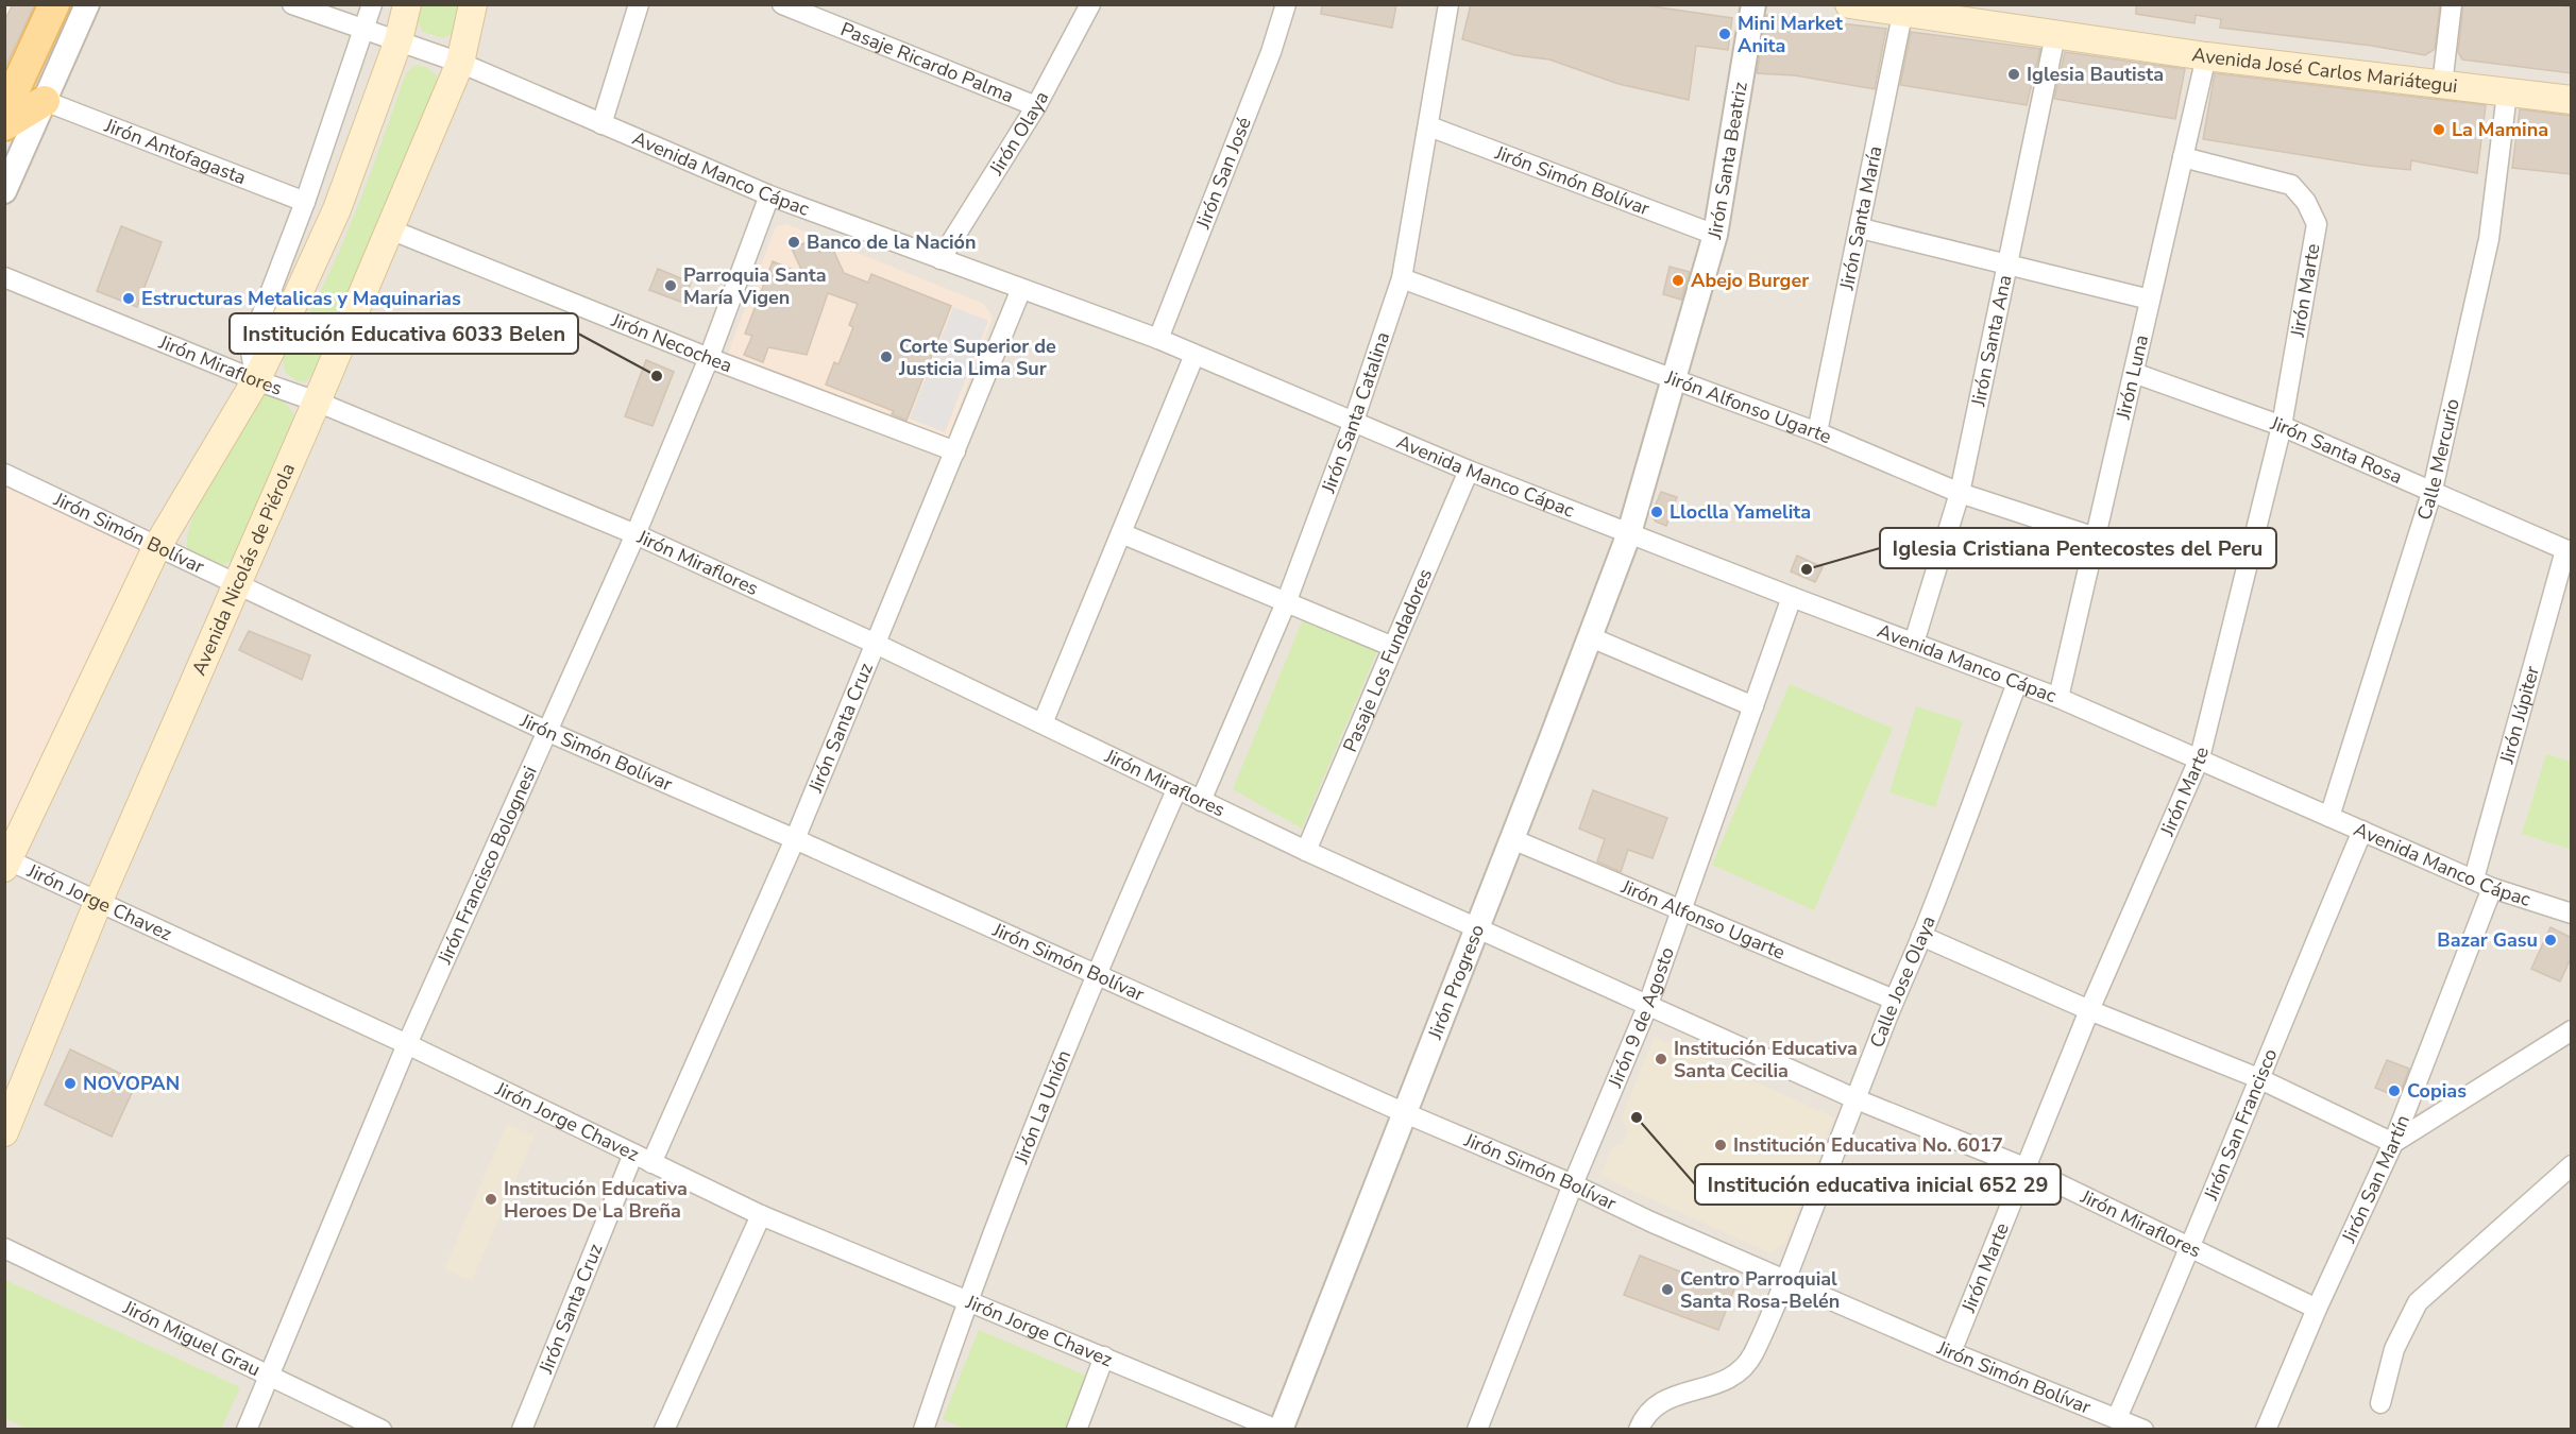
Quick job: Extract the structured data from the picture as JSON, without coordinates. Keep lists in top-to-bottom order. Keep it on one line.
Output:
{"streets":{"main road":["Avenida José Carlos Mariátegui","Avenida Nicolás de Piérola"],"street":["Pasaje Ricardo Palma","Jirón Olaya","Jirón Antofagasta","Jirón Santa Beatriz","Jirón San José","Avenida Manco Cápac","Jirón Simón Bolívar","Jirón Santa María","Jirón Marte","Jirón Santa Ana","Jirón Necochea","Jirón Miraflores","Jirón Luna","Jirón Alfonso Ugarte","Jirón Santa Catalina","Jirón Santa Rosa","Calle Mercurio","Pasaje Los Fundadores","Jirón Júpiter","Jirón Santa Cruz","Jirón Francisco Bolognesi","Jirón Jorge Chavez","Jirón Progreso","Calle Jose Olaya","Jirón 9 de Agosto","Jirón La Unión","Jirón San Francisco","Jirón San Martín","Jirón Miguel Grau"]},"crossings":[["Pasaje Ricardo Palma","Jirón Olaya"],["Avenida José Carlos Mariátegui","Jirón Santa María"],["Avenida José Carlos Mariátegui","Jirón Santa Ana"],["Avenida José Carlos Mariátegui","Jirón Luna"],["Avenida José Carlos Mariátegui","Calle Mercurio"],["Jirón Olaya","Avenida Manco Cápac"],["Jirón Santa Beatriz","Avenida Manco Cápac"],["Jirón Santa Beatriz","Jirón Simón Bolívar"],["Jirón Santa Beatriz","Jirón Alfonso Ugarte"],["Jirón Santa Beatriz","Jirón Progreso"],["Jirón San José","Avenida Manco Cápac"],["Avenida Manco Cápac","Jirón Marte"],["Avenida Manco Cápac","Jirón Santa Ana"],["Avenida Manco Cápac","Jirón Luna"],["Avenida Manco Cápac","Jirón Santa Catalina"],["Avenida Manco Cápac","Calle Mercurio"],["Avenida Manco Cápac","Avenida Nicolás de Piérola"],["Avenida Manco Cápac","Pasaje Los Fundadores"],["Avenida Manco Cápac","Jirón Júpiter"],["Avenida Manco Cápac","Jirón Santa Cruz"],["Avenida Manco Cápac","Jirón Francisco Bolognesi"],["Avenida Manco Cápac","Jirón Progreso"],["Avenida Manco Cápac","Calle Jose Olaya"],["Avenida Manco Cápac","Jirón 9 de Agosto"],["Avenida Manco Cápac","Jirón San Francisco"],["Avenida Manco Cápac","Jirón San Martín"],["Jirón Simón Bolívar","Jirón Marte"],["Jirón Simón Bolívar","Jirón Santa Catalina"],["Jirón Simón Bolívar","Avenida Nicolás de Piérola"],["Jirón Simón Bolívar","Jirón Santa Cruz"],["Jirón Simón Bolívar","Jirón Francisco Bolognesi"],["Jirón Simón Bolívar","Jirón Progreso"],["Jirón Simón Bolívar","Calle Jose Olaya"],["Jirón Simón Bolívar","Jirón 9 de Agosto"],["Jirón Simón Bolívar","Jirón La Unión"],["Jirón Simón Bolívar","Jirón San Francisco"],["Jirón Santa María","Jirón Alfonso Ugarte"],["Jirón Marte","Jirón Miraflores"],["Jirón Marte","Jirón Luna"],["Jirón Marte","Jirón Santa Rosa"],["Jirón Santa Ana","Jirón Alfonso Ugarte"],["Jirón Necochea","Avenida Nicolás de Piérola"],["Jirón Necochea","Jirón Santa Cruz"],["Jirón Necochea","Jirón Francisco Bolognesi"],["Jirón Miraflores","Jirón Santa Catalina"],["Jirón Miraflores","Avenida Nicolás de Piérola"],["Jirón Miraflores","Pasaje Los Fundadores"],["Jirón Miraflores","Jirón Santa Cruz"],["Jirón Miraflores","Jirón Francisco Bolognesi"],["Jirón Miraflores","Jirón Progreso"],["Jirón Miraflores","Calle Jose Olaya"],["Jirón Miraflores","Jirón 9 de Agosto"],["Jirón Miraflores","Jirón La Unión"],["Jirón Miraflores","Jirón San Francisco"],["Jirón Miraflores","Jirón San Martín"],["Jirón Luna","Jirón Alfonso Ugarte"],["Jirón Luna","Jirón Santa Rosa"],["Jirón Alfonso Ugarte","Jirón Santa Catalina"],["Jirón Alfonso Ugarte","Jirón Progreso"],["Jirón Alfonso Ugarte","Calle Jose Olaya"],["Jirón Alfonso Ugarte","Jirón 9 de Agosto"],["Jirón Santa Rosa","Calle Mercurio"],["Jirón Santa Rosa","Jirón Júpiter"],["Avenida Nicolás de Piérola","Jirón Jorge Chavez"],["Jirón Santa Cruz","Jirón Jorge Chavez"],["Jirón Francisco Bolognesi","Jirón Jorge Chavez"],["Jirón Francisco Bolognesi","Jirón Miguel Grau"],["Jirón Jorge Chavez","Jirón Progreso"],["Jirón Jorge Chavez","Jirón La Unión"]],"places":["Mini Market Anita","Iglesia Bautista","La Mamina","Banco de la Nación","Abejo Burger","Parroquia Santa María Vigen","Estructuras Metalicas y Maquinarias","Corte Superior de Justicia Lima Sur","Institución Educativa 6033 Belen","Lloclla Yamelita","Iglesia Cristiana Pentecostes del Peru","Bazar Gasu","Institución Educativa Santa Cecilia","NOVOPAN","Copias","Institución educativa inicial 652 29","Institución Educativa No. 6017","Institución Educativa Heroes De La Breña","Centro Parroquial Santa Rosa-Belén"]}
